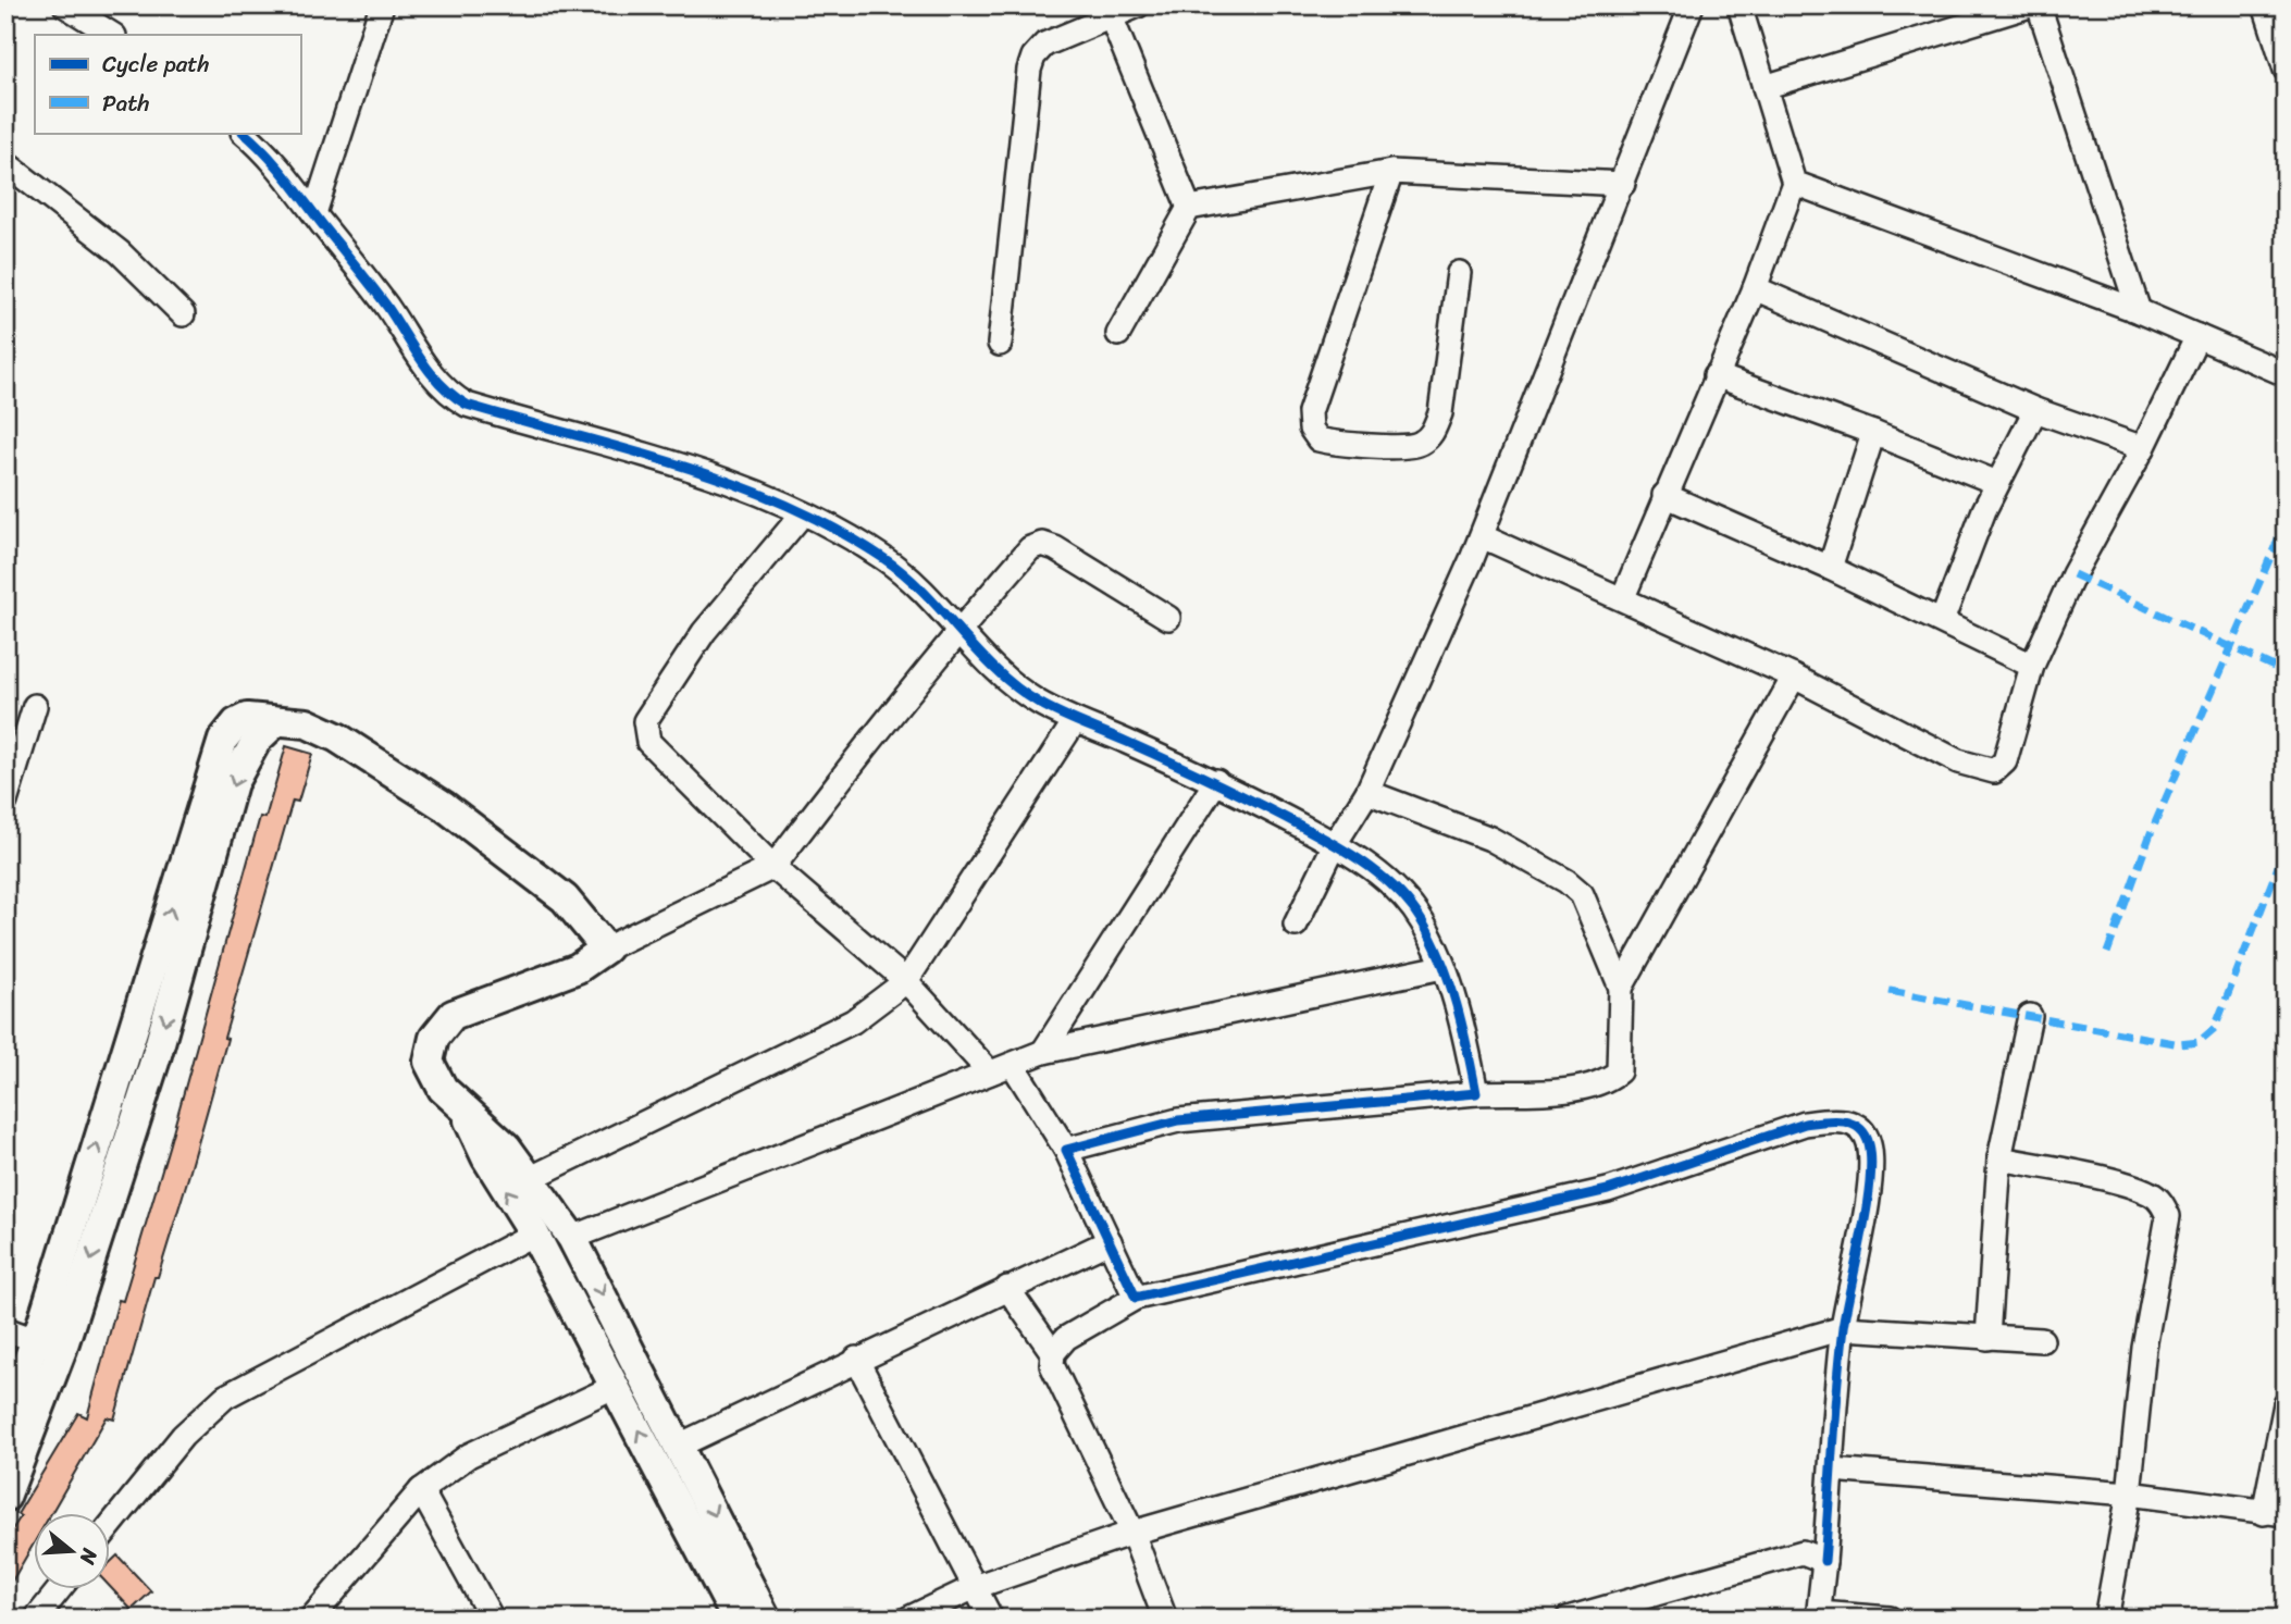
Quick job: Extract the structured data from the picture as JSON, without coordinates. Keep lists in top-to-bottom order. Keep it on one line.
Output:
{"legend":["Cycle path","Path"],"north":"right"}
